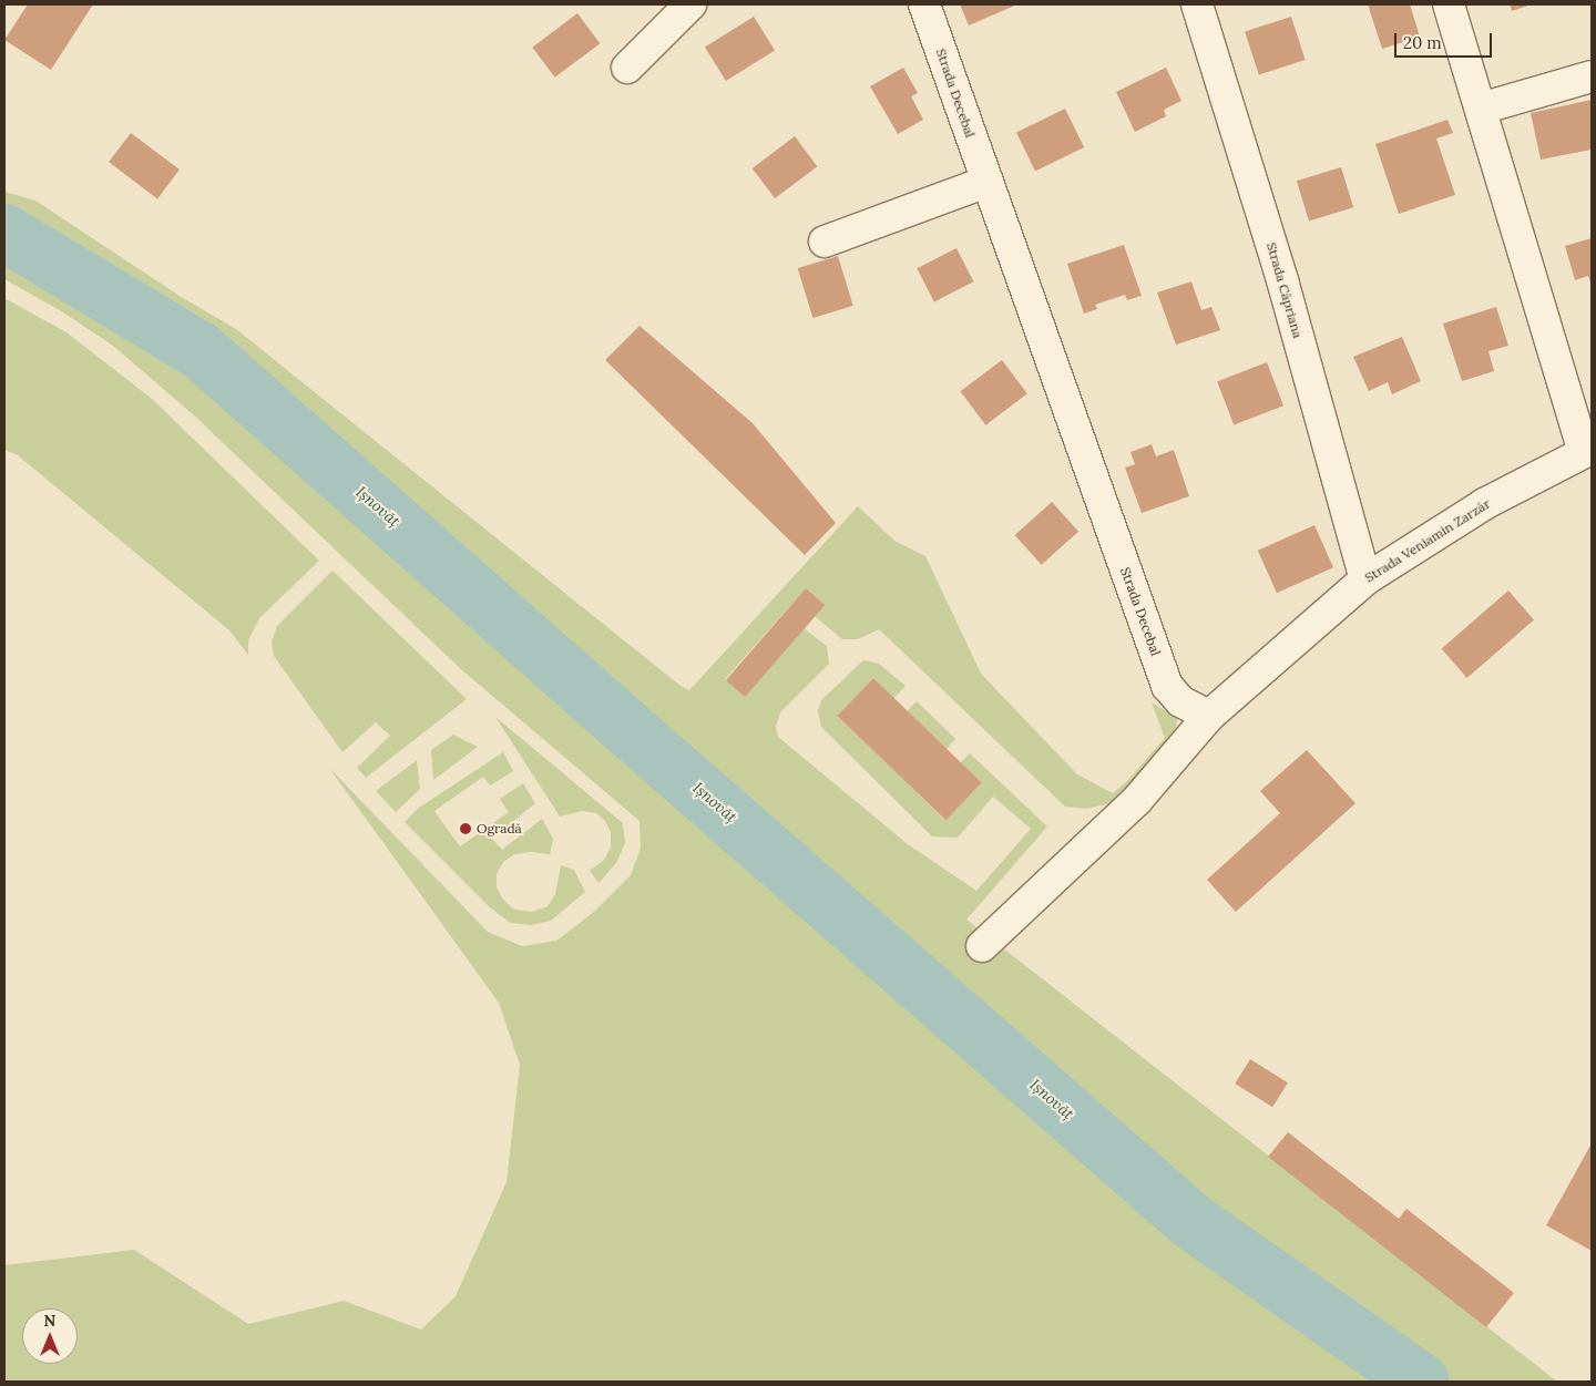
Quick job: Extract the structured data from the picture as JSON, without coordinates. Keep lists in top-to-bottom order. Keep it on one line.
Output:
{"streets":{"street":["Strada Decebal","Strada Căpriana","Strada Veniamin Zarzăr"]},"crossings":[["Strada Decebal","Strada Veniamin Zarzăr"],["Strada Căpriana","Strada Veniamin Zarzăr"]],"water":["Ișnovăț"],"places":["Ogradă"],"scale_bar":"20 m","north":"top"}
